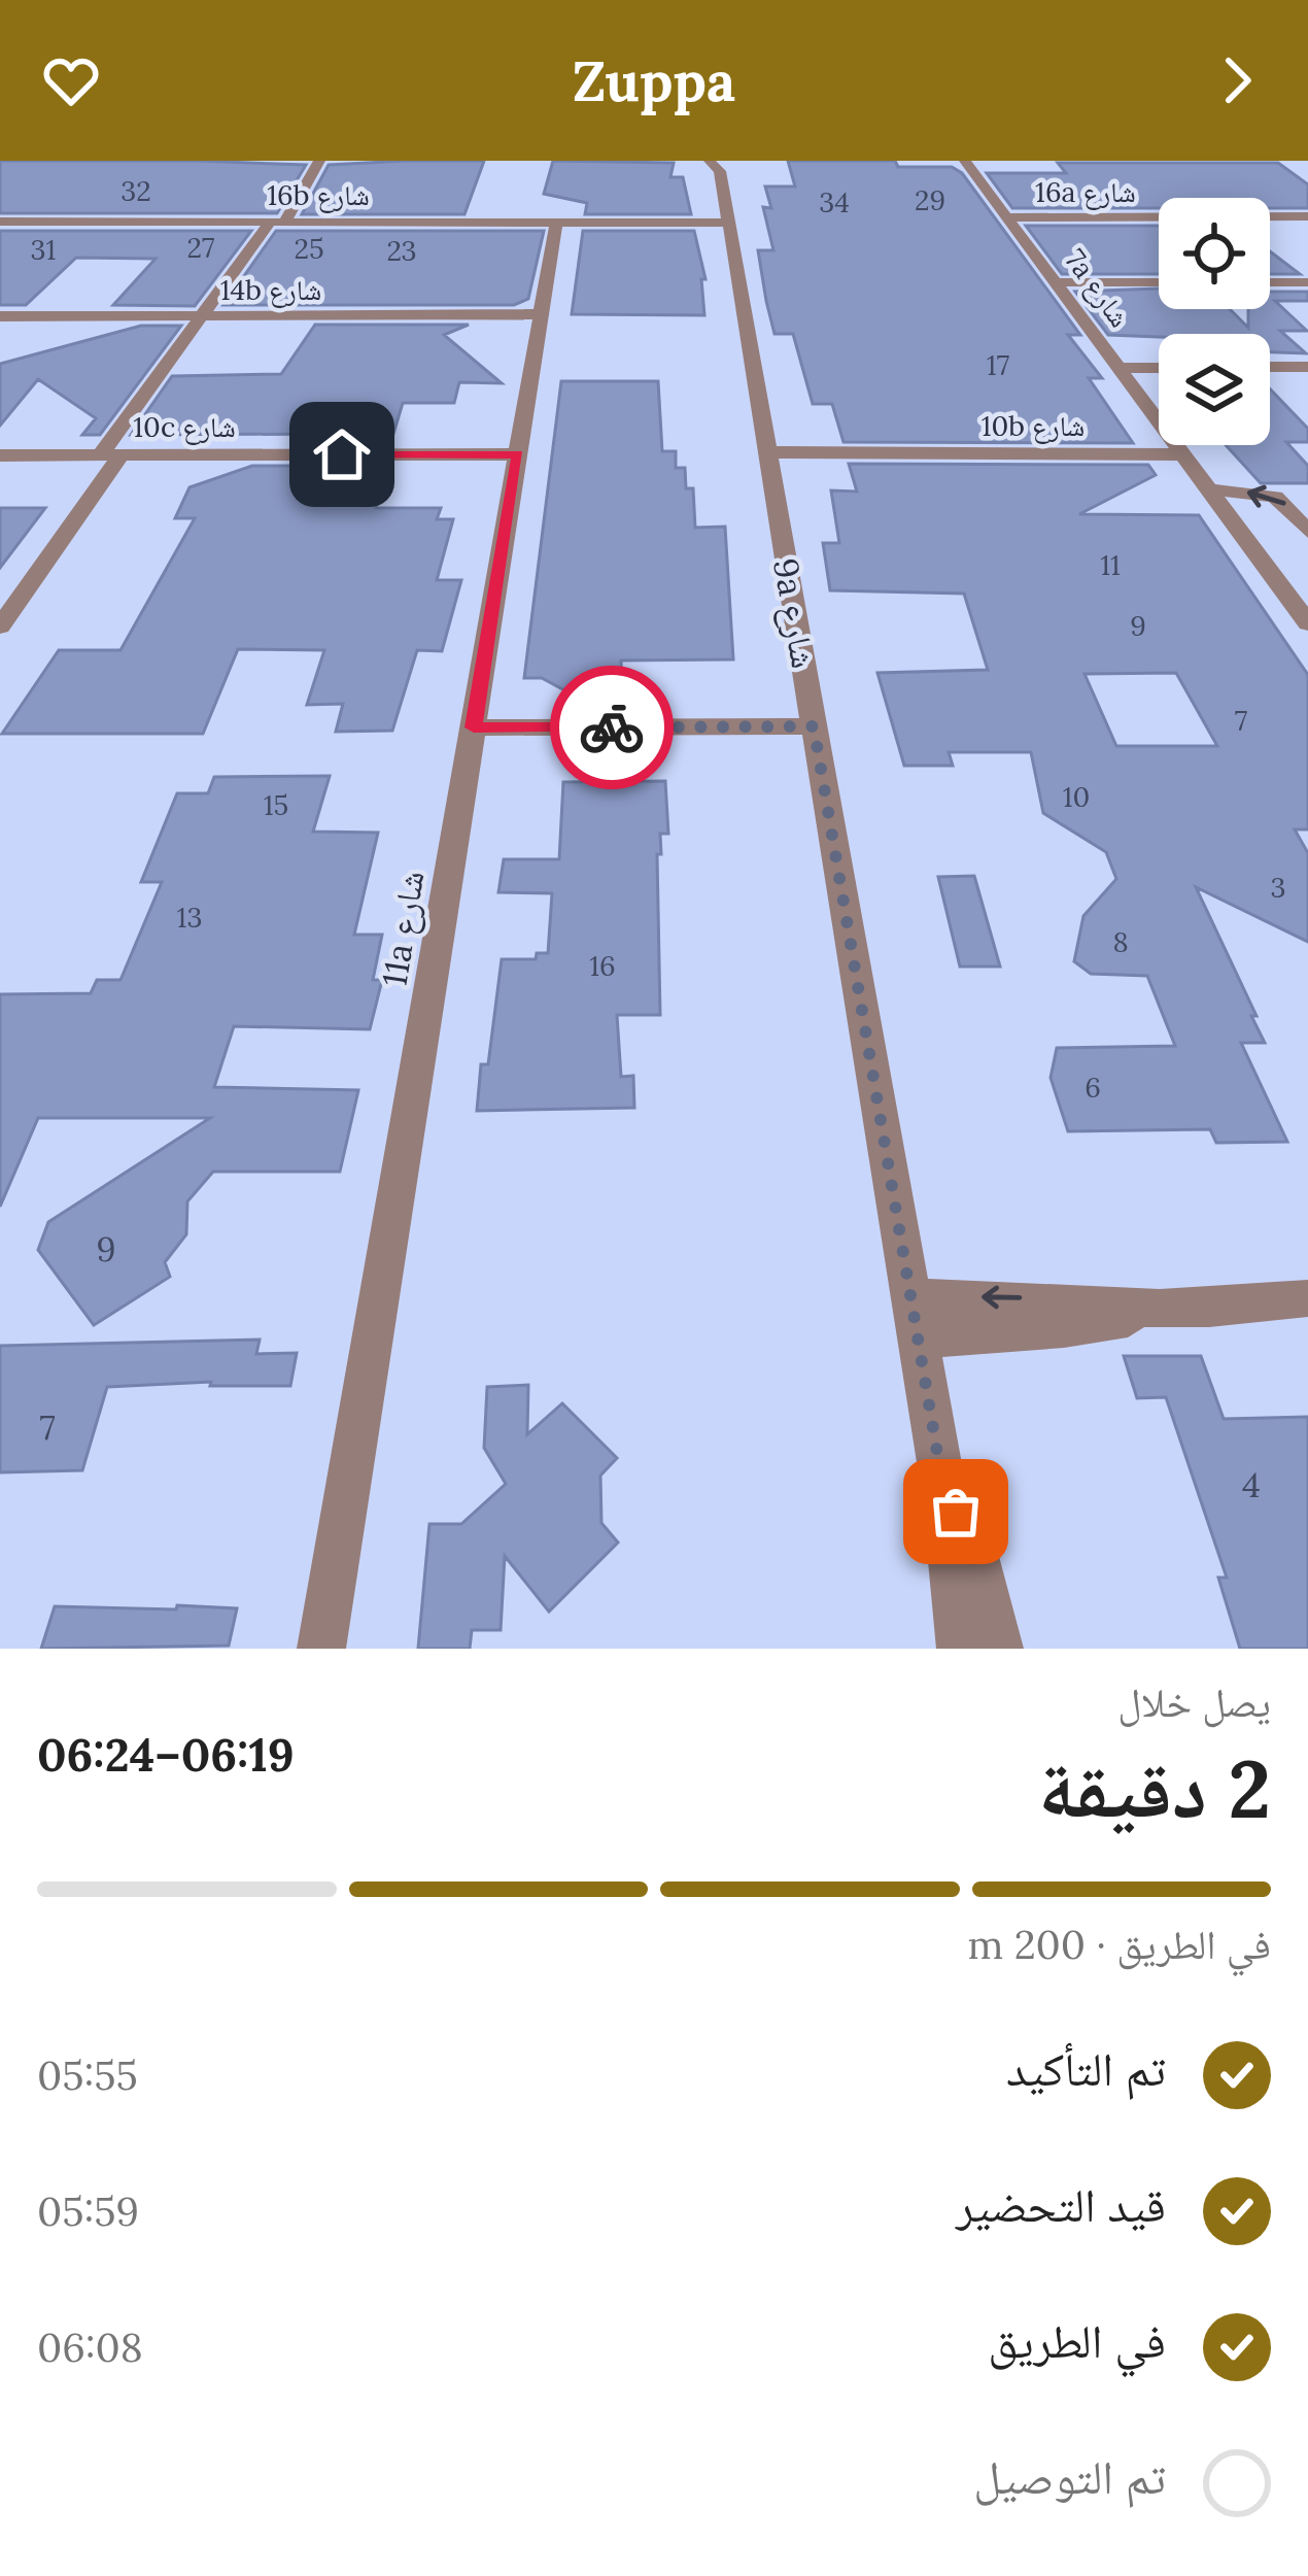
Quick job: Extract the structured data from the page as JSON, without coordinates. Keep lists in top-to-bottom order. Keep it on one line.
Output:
{"streets":{"street":["16a شارع","16b شارع","7a شارع","14b شارع","10b شارع","10c شارع","9a شارع","11a شارع"]},"crossings":[["16a شارع","7a شارع"],["16b شارع","9a شارع"],["16b شارع","11a شارع"],["7a شارع","10b شارع"],["14b شارع","11a شارع"],["10b شارع","9a شارع"],["10c شارع","11a شارع"]],"house_numbers":["32","29","34","27","25","31","23","17","11","9","7","10","15","3","13","8","16","6","9","7","4"],"page":{"header":"Zuppa","heading":["2 دقيقة","يصل خلال","06:19–06:24"],"bar":"في الطريق · 200 m","list":[["تم التأكيد","05:55"],["قيد التحضير","05:59"],["في الطريق","06:08"],"تم التوصيل"]}}
